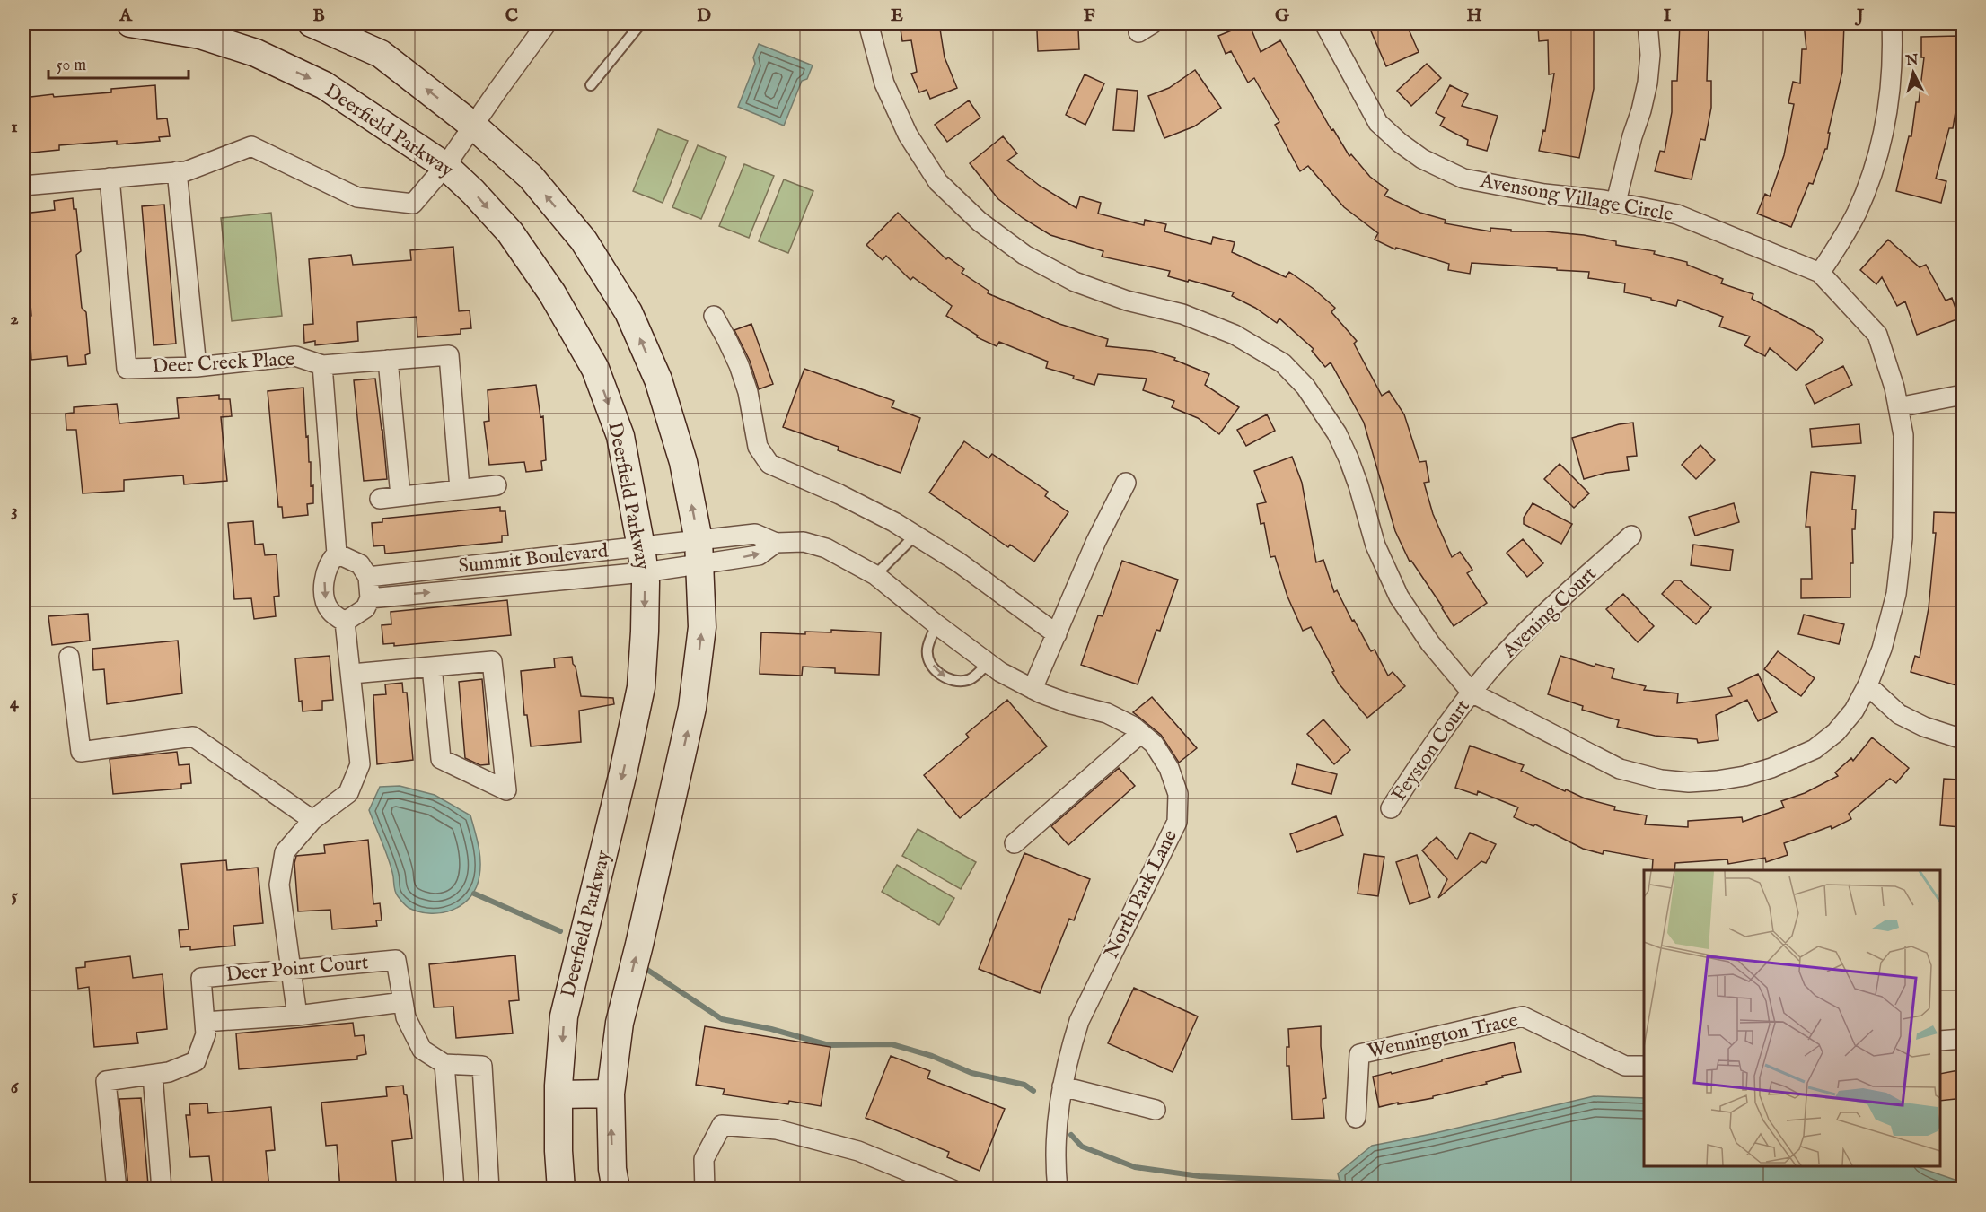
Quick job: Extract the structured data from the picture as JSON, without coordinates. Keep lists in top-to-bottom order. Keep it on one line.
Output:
{"streets":{"main road":["Deerfield Parkway"],"street":["Avensong Village Circle","Deer Creek Place","Summit Boulevard","Avening Court","Feyston Court","North Park Lane","Deer Point Court","Wennington Trace"]},"crossings":[["Deerfield Parkway","Summit Boulevard"],["Avensong Village Circle","Avening Court"],["Avensong Village Circle","Feyston Court"],["Deer Creek Place","Summit Boulevard"],["Summit Boulevard","North Park Lane"],["Avening Court","Feyston Court"]],"scale_bar":"50 m","north":"top","grid":{"columns":["A","B","C","D","E","F","G","H","I","J"],"rows":["1","2","3","4","5","6"]}}
